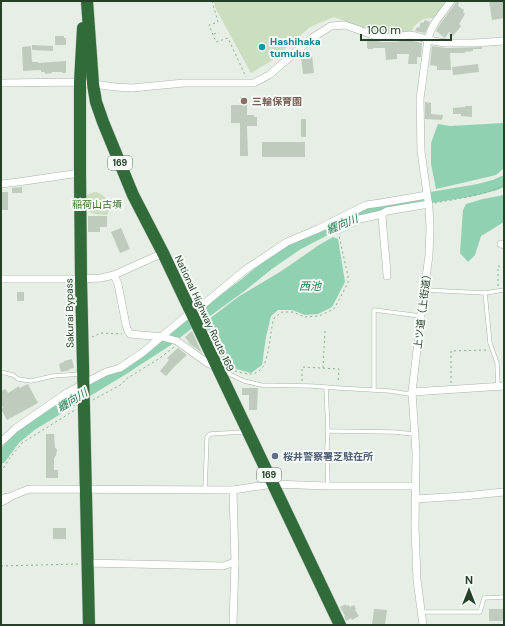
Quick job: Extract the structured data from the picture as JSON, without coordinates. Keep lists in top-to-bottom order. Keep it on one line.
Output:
{"streets":{"highway":["169","Sakurai Bypass","National Highway Route 169"],"street":["上ツ道（上街道）"]},"crossings":[["Sakurai Bypass","National Highway Route 169"]],"water":["纒向川","西池"],"parks":["稲荷山古墳"],"places":["Hashihaka tumulus","三輪保育園","桜井警察署芝駐在所"],"scale_bar":"100 m","north":"top"}
